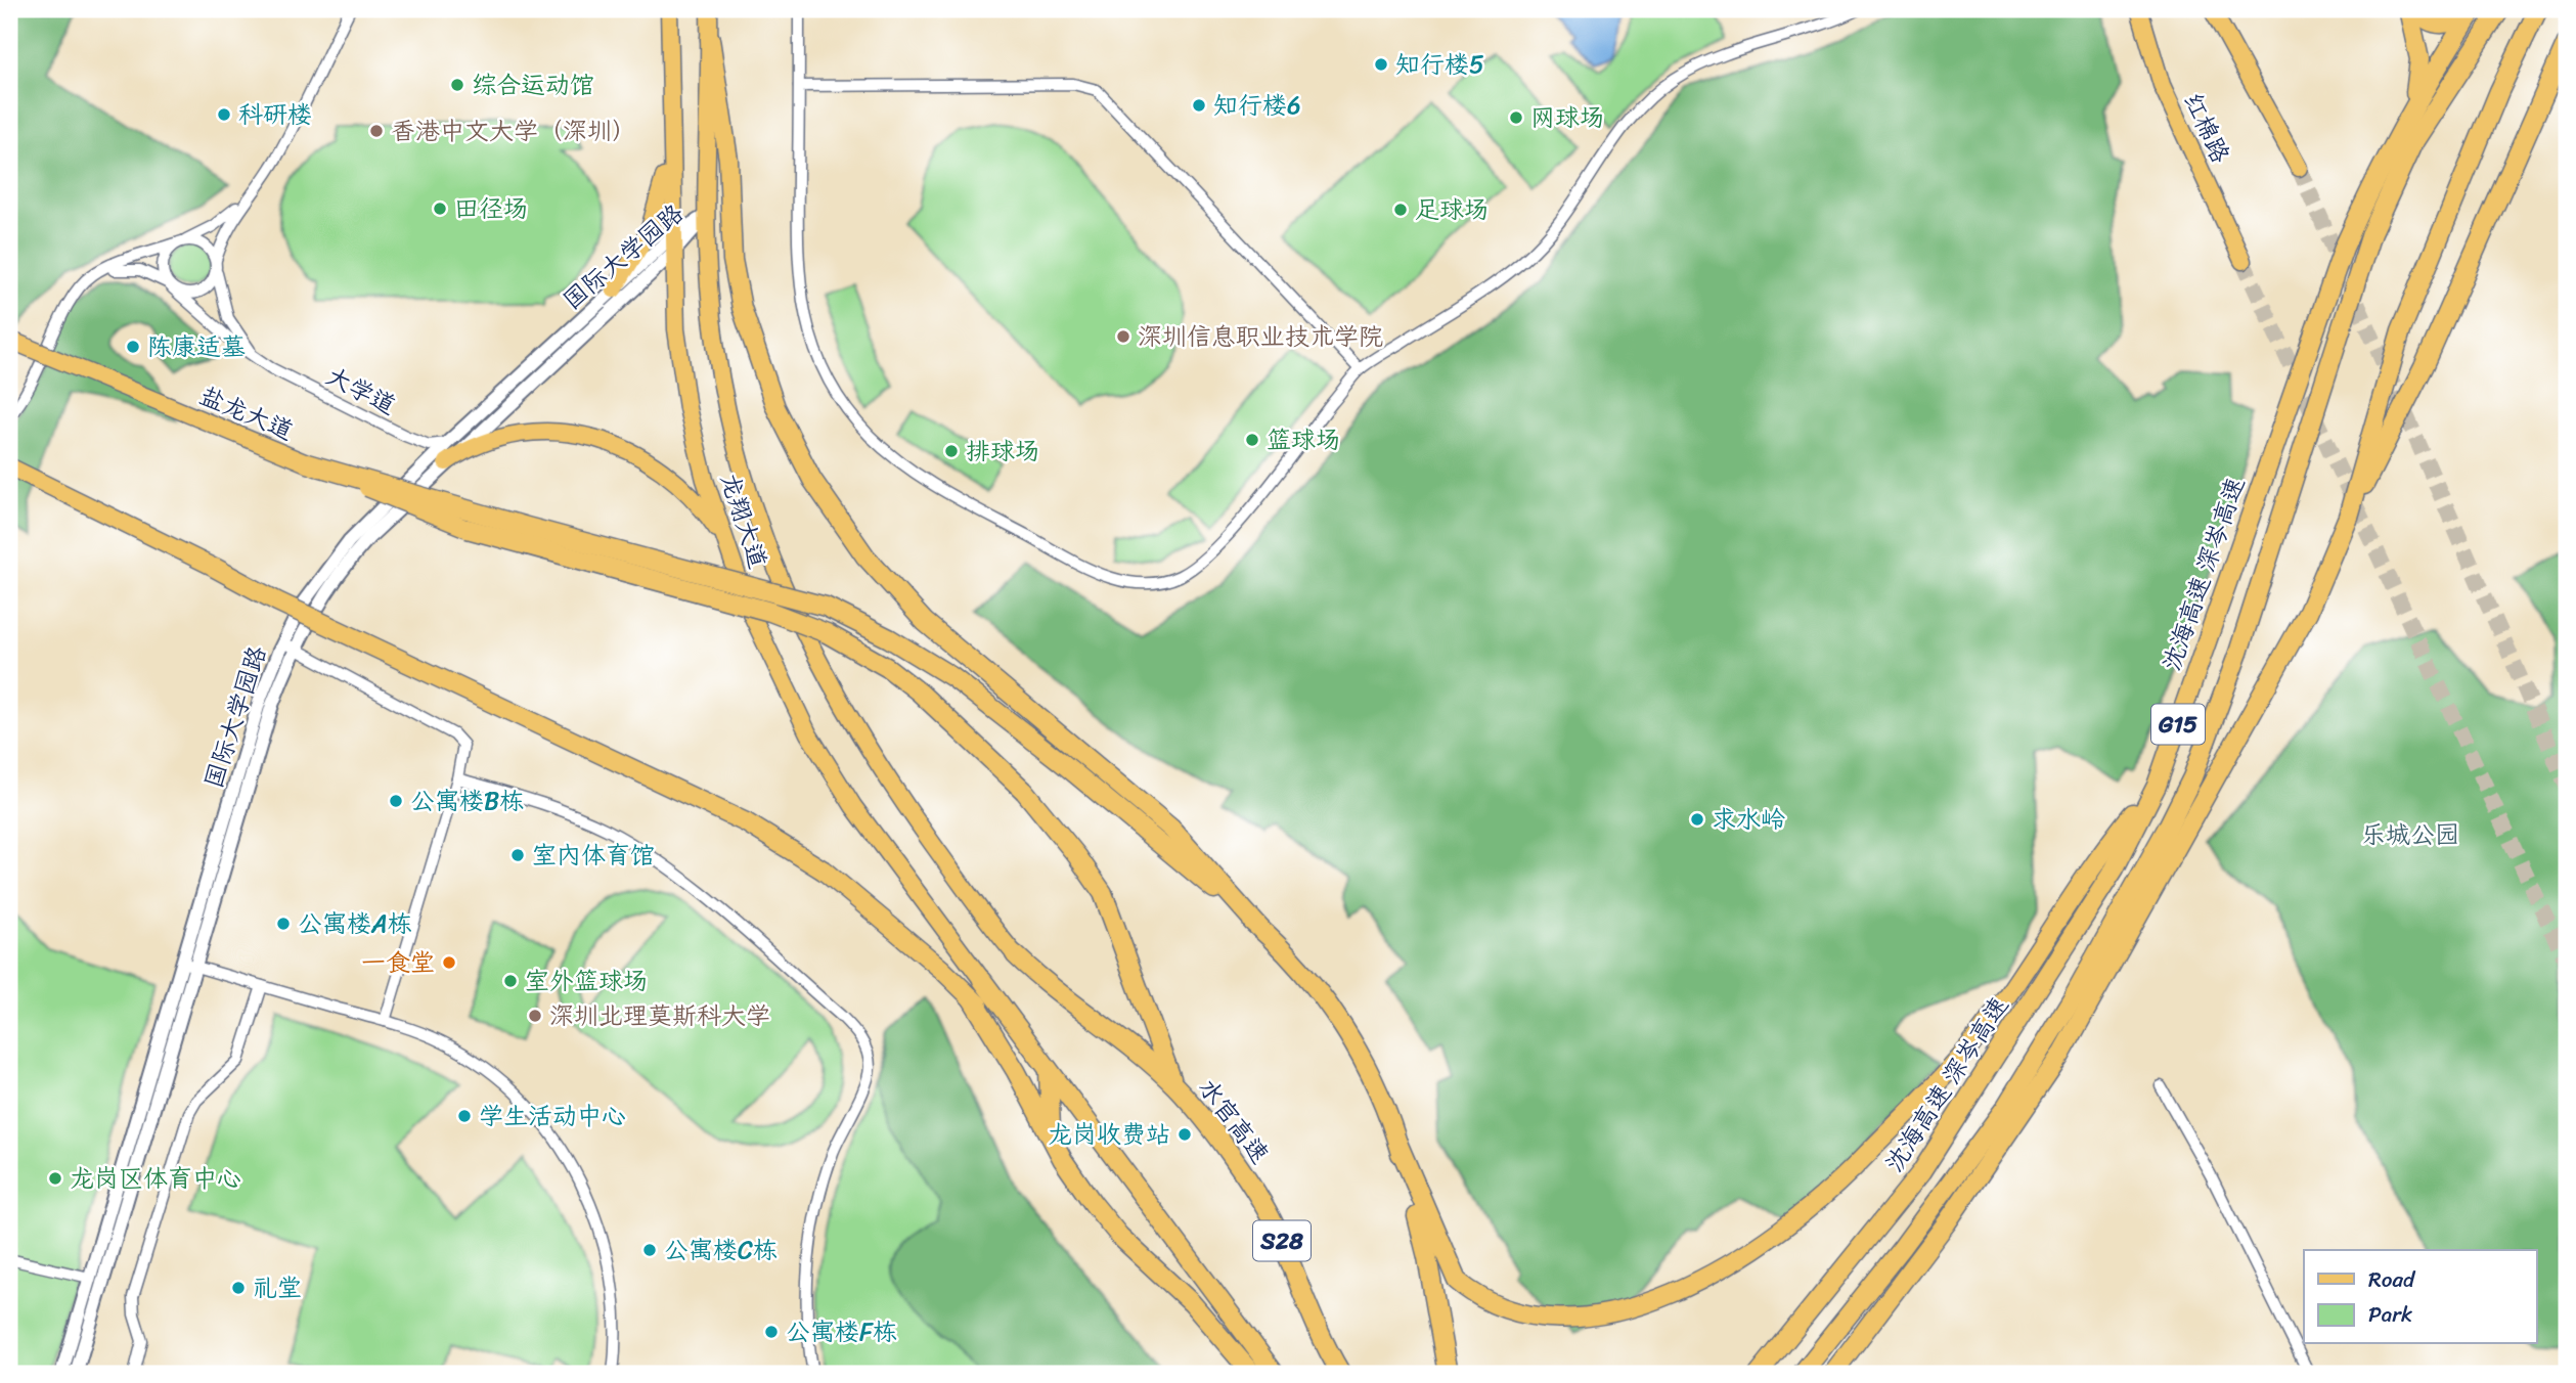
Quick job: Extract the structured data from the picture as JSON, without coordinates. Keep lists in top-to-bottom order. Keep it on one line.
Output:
{"streets":{"highway":["沈海高速 深岑高速","G15","水官高速","S28"],"main road":["红棉路","盐龙大道","龙翔大道"],"street":["国际大学园路","大学道"]},"crossings":[["国际大学园路","大学道"],["国际大学园路","龙翔大道"],["龙翔大道","水官高速"]],"parks":["乐城公园"],"places":["知行楼5","综合运动馆","知行楼6","科研楼","网球场","香港中文大学（深圳）","田径场","足球场","深圳信息职业技术学院","陈康适墓","篮球场","排球场","公寓楼B栋","求水岭","室内体育馆","公寓楼A栋","一食堂","室外篮球场","深圳北理莫斯科大学","学生活动中心","龙岗收费站","龙岗区体育中心","公寓楼C栋","礼堂","公寓楼F栋"],"legend":["Road","Park"]}
